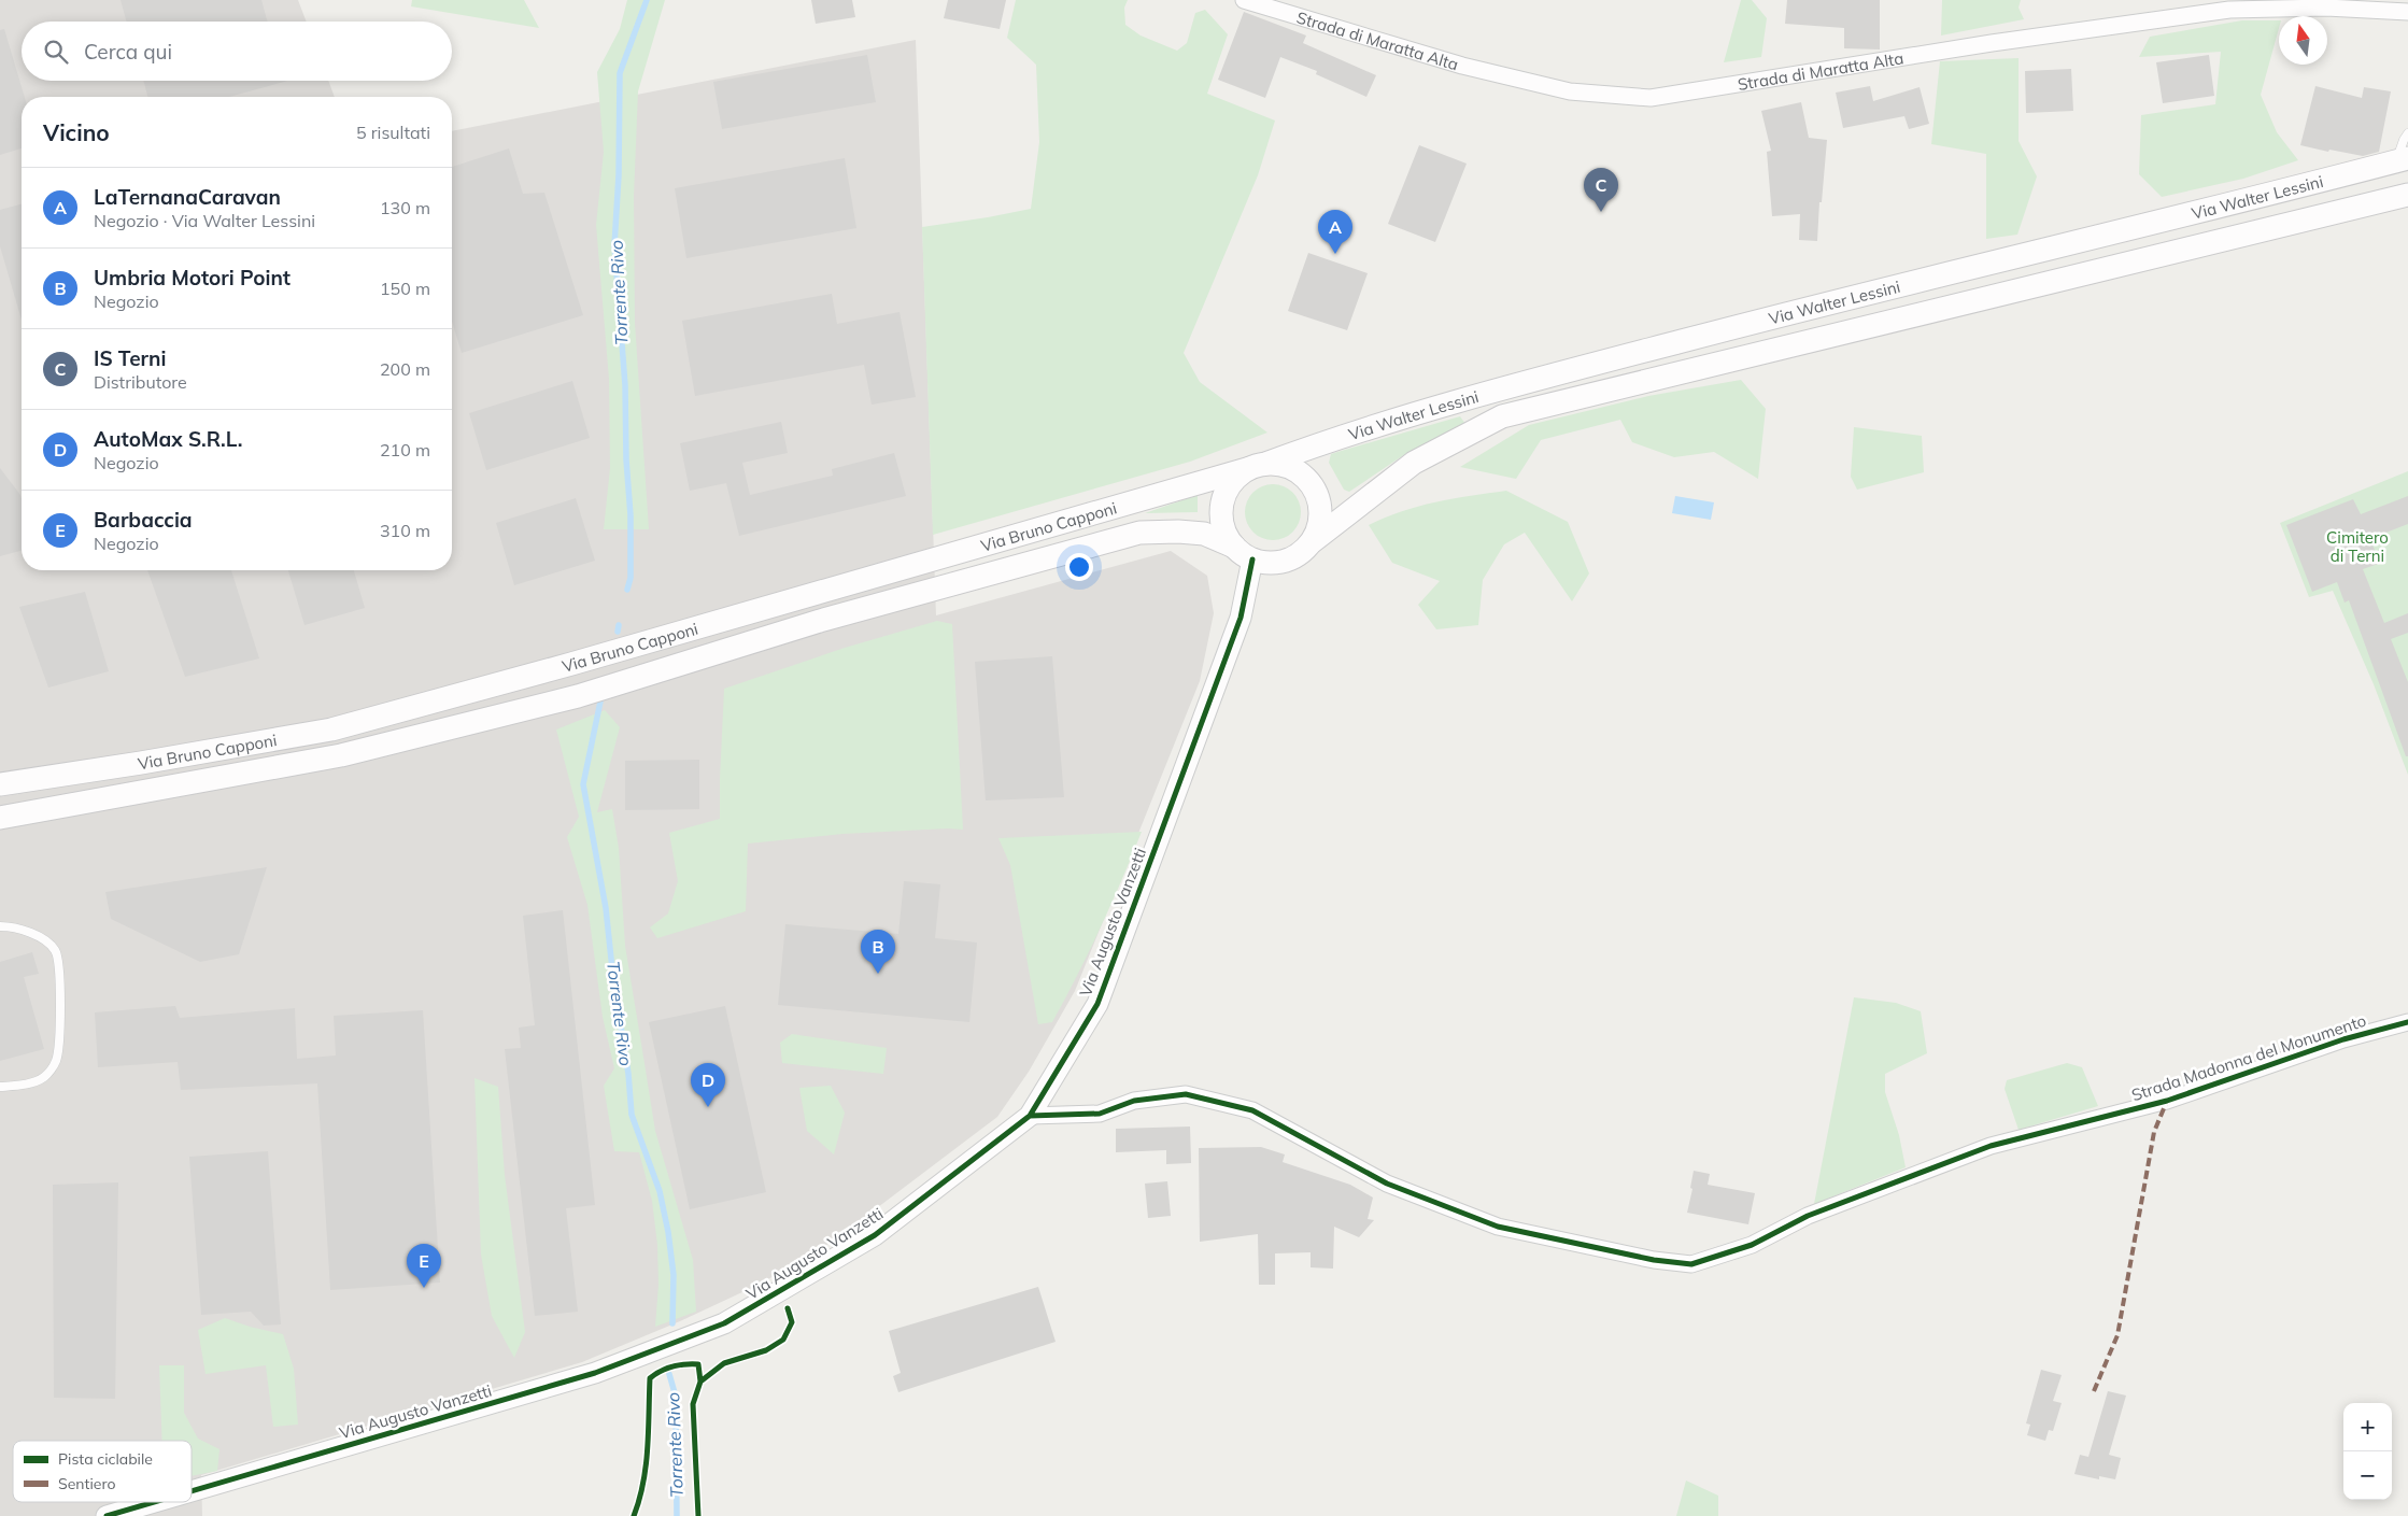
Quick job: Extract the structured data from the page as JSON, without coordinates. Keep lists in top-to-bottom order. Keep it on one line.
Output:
{"streets":{"main road":["Via Walter Lessini","Via Bruno Capponi"],"street":["Strada di Maratta Alta","Via Augusto Vanzetti","Strada Madonna del Monumento"]},"crossings":[["Via Walter Lessini","Via Bruno Capponi"],["Via Walter Lessini","Via Augusto Vanzetti"],["Via Bruno Capponi","Via Augusto Vanzetti"],["Via Augusto Vanzetti","Strada Madonna del Monumento"]],"water":["Torrente Rivo"],"parks":["Cimitero di Terni"],"legend":["Pista ciclabile","Sentiero"],"north":"top","page":{"search":"Cerca qui","heading":["Vicino","5 risultati"],"list":[{"mark":"A","name":"LaTernanaCaravan","note":"Negozio · Via Walter Lessini","value":"130 m"},{"mark":"B","name":"Umbria Motori Point","note":"Negozio","value":"150 m"},{"mark":"C","name":"IS Terni","note":"Distributore","value":"200 m"},{"mark":"D","name":"AutoMax S.R.L.","note":"Negozio","value":"210 m"},{"mark":"E","name":"Barbaccia","note":"Negozio","value":"310 m"}],"pins":["C","A","B","D","E"],"map_buttons":["+","−"]}}
